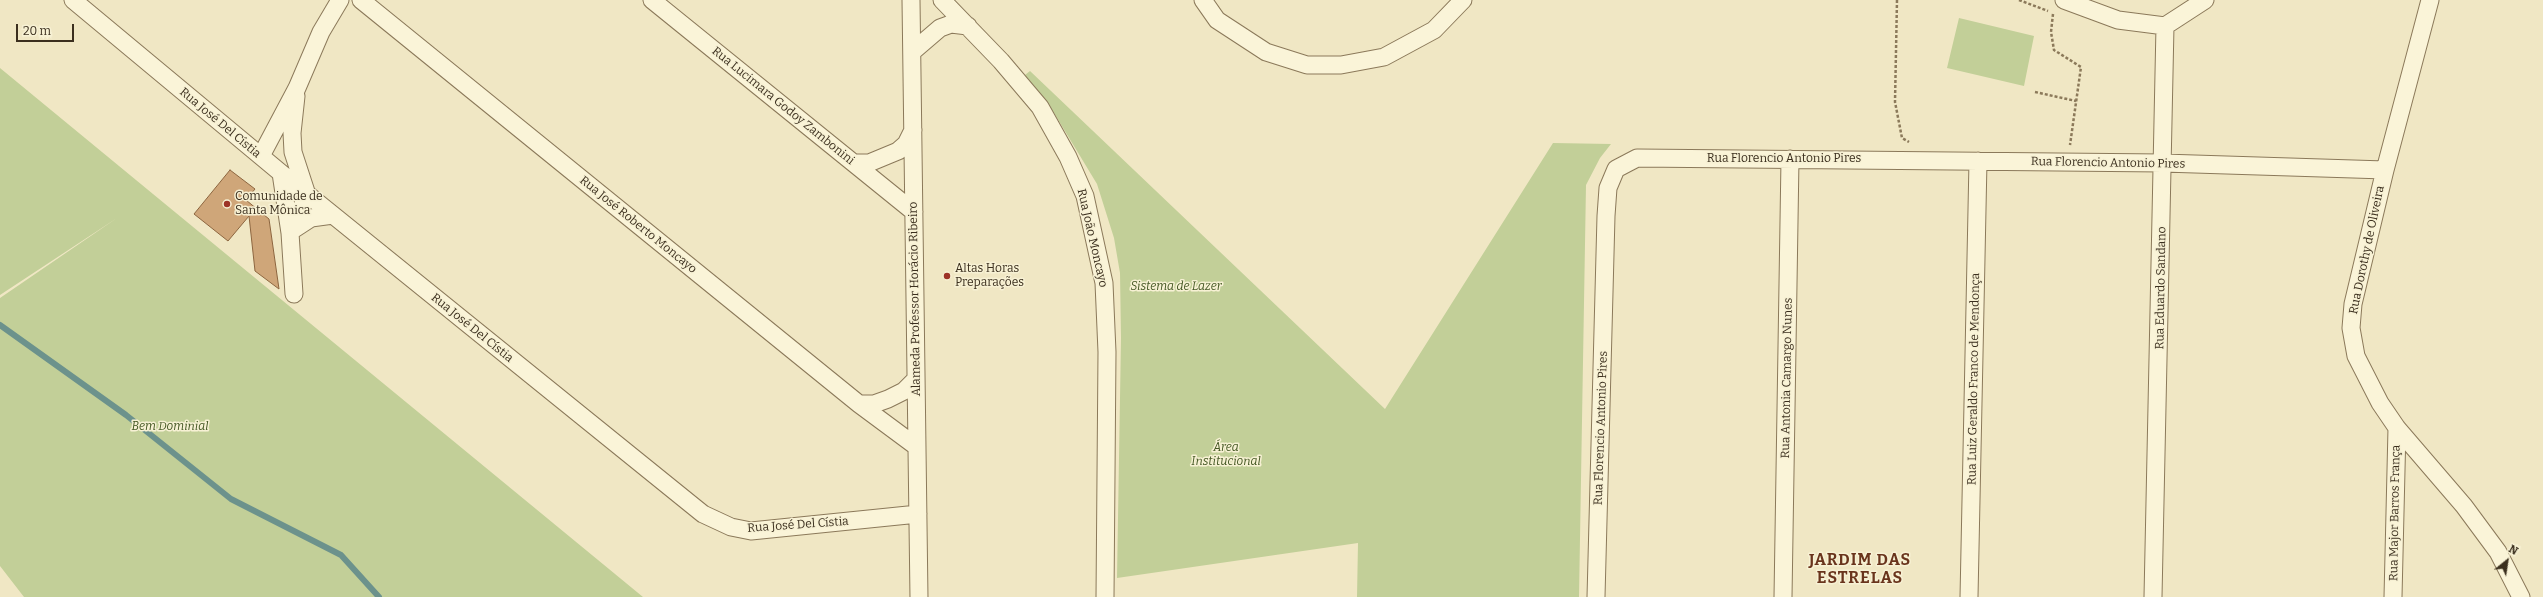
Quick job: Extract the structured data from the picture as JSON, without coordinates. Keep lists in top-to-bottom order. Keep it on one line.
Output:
{"streets":{"street":["Rua Lucimara Godoy Zambonini","Rua José Del Cístia","Rua Florencio Antonio Pires","Rua José Roberto Moncayo","Rua João Moncayo","Rua Dorothy de Oliveira","Rua Eduardo Sandano","Alameda Professor Horácio Ribeiro","Rua Antonia Camargo Nunes","Rua Luiz Geraldo Franco de Mendonça","Rua Major Barros França"]},"crossings":[["Rua Lucimara Godoy Zambonini","Alameda Professor Horácio Ribeiro"],["Rua José Del Cístia","Alameda Professor Horácio Ribeiro"],["Rua Florencio Antonio Pires","Rua Dorothy de Oliveira"],["Rua Florencio Antonio Pires","Rua Eduardo Sandano"],["Rua Florencio Antonio Pires","Rua Antonia Camargo Nunes"],["Rua Florencio Antonio Pires","Rua Luiz Geraldo Franco de Mendonça"],["Rua José Roberto Moncayo","Alameda Professor Horácio Ribeiro"],["Rua Dorothy de Oliveira","Rua Major Barros França"]],"districts":["JARDIM DAS ESTRELAS"],"parks":["Sistema de Lazer","Bem Dominial","Área Institucional"],"places":["Comunidade de Santa Mônica","Altas Horas Preparações"],"scale_bar":"20 m","north":"top right"}
